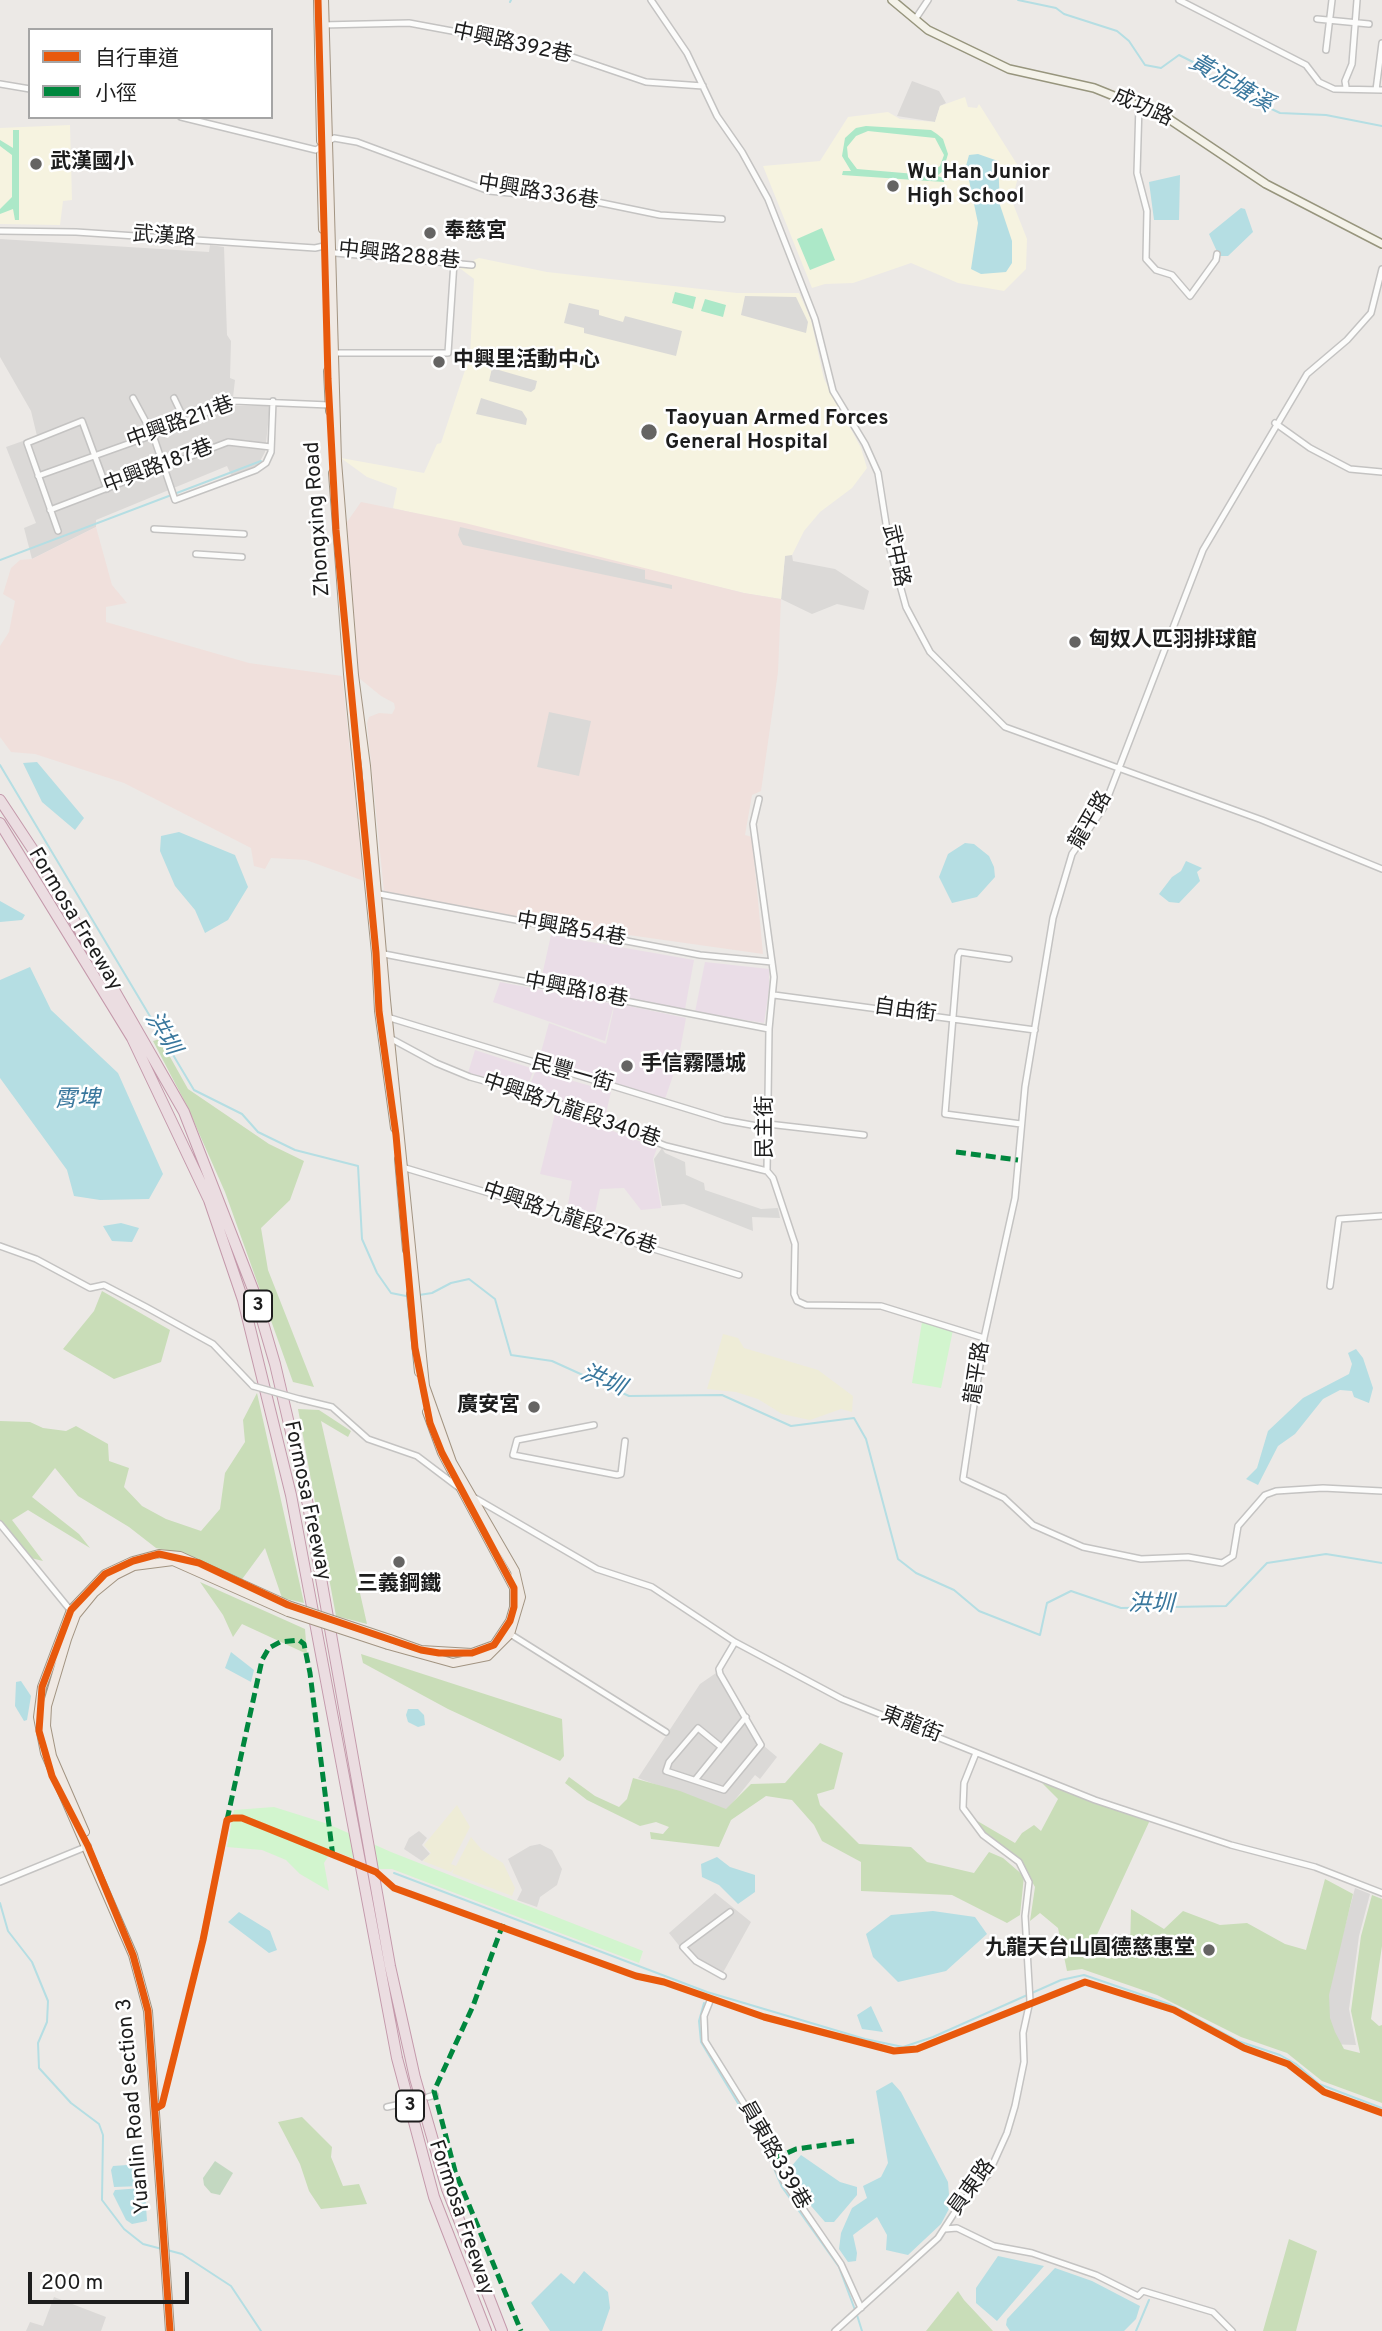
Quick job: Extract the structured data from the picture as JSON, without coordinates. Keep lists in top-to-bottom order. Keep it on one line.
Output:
{"streets":{"highway":["Formosa Freeway","3"],"main road":["Zhongxing Road","Yuanlin Road Section 3"],"street":["中興路392巷","成功路","中興路336巷","武漢路","中興路288巷","中興路211巷","中興路187巷","武中路","龍平路","中興路54巷","中興路18巷","自由街","民豐一街","中興路九龍段340巷","民主街","中興路九龍段276巷","東龍街","員東路339巷","員東路"]},"crossings":[["中興路392巷","Zhongxing Road"],["中興路392巷","武中路"],["中興路336巷","Zhongxing Road"],["武漢路","中興路288巷"],["武漢路","Zhongxing Road"],["中興路288巷","Zhongxing Road"],["中興路211巷","Zhongxing Road"],["Zhongxing Road","中興路54巷"],["Zhongxing Road","中興路18巷"],["Zhongxing Road","民豐一街"],["Zhongxing Road","中興路九龍段340巷"],["武中路","龍平路"],["龍平路","自由街"],["龍平路","民主街"],["中興路54巷","民主街"],["中興路18巷","民主街"],["自由街","民主街"],["民豐一街","民主街"],["中興路九龍段340巷","民主街"],["東龍街","員東路"],["員東路339巷","員東路"]],"water":["黃泥塘溪","洪圳","霄埤"],"places":["武漢國小","Wu Han Junior High School","奉慈宮","中興里活動中心","Taoyuan Armed Forces General Hospital","匈奴人匹羽排球館","手信霧隱城","廣安宮","三義鋼鐵","九龍天台山圓德慈惠堂"],"legend":["自行車道","小徑"],"scale_bar":"200 m"}
